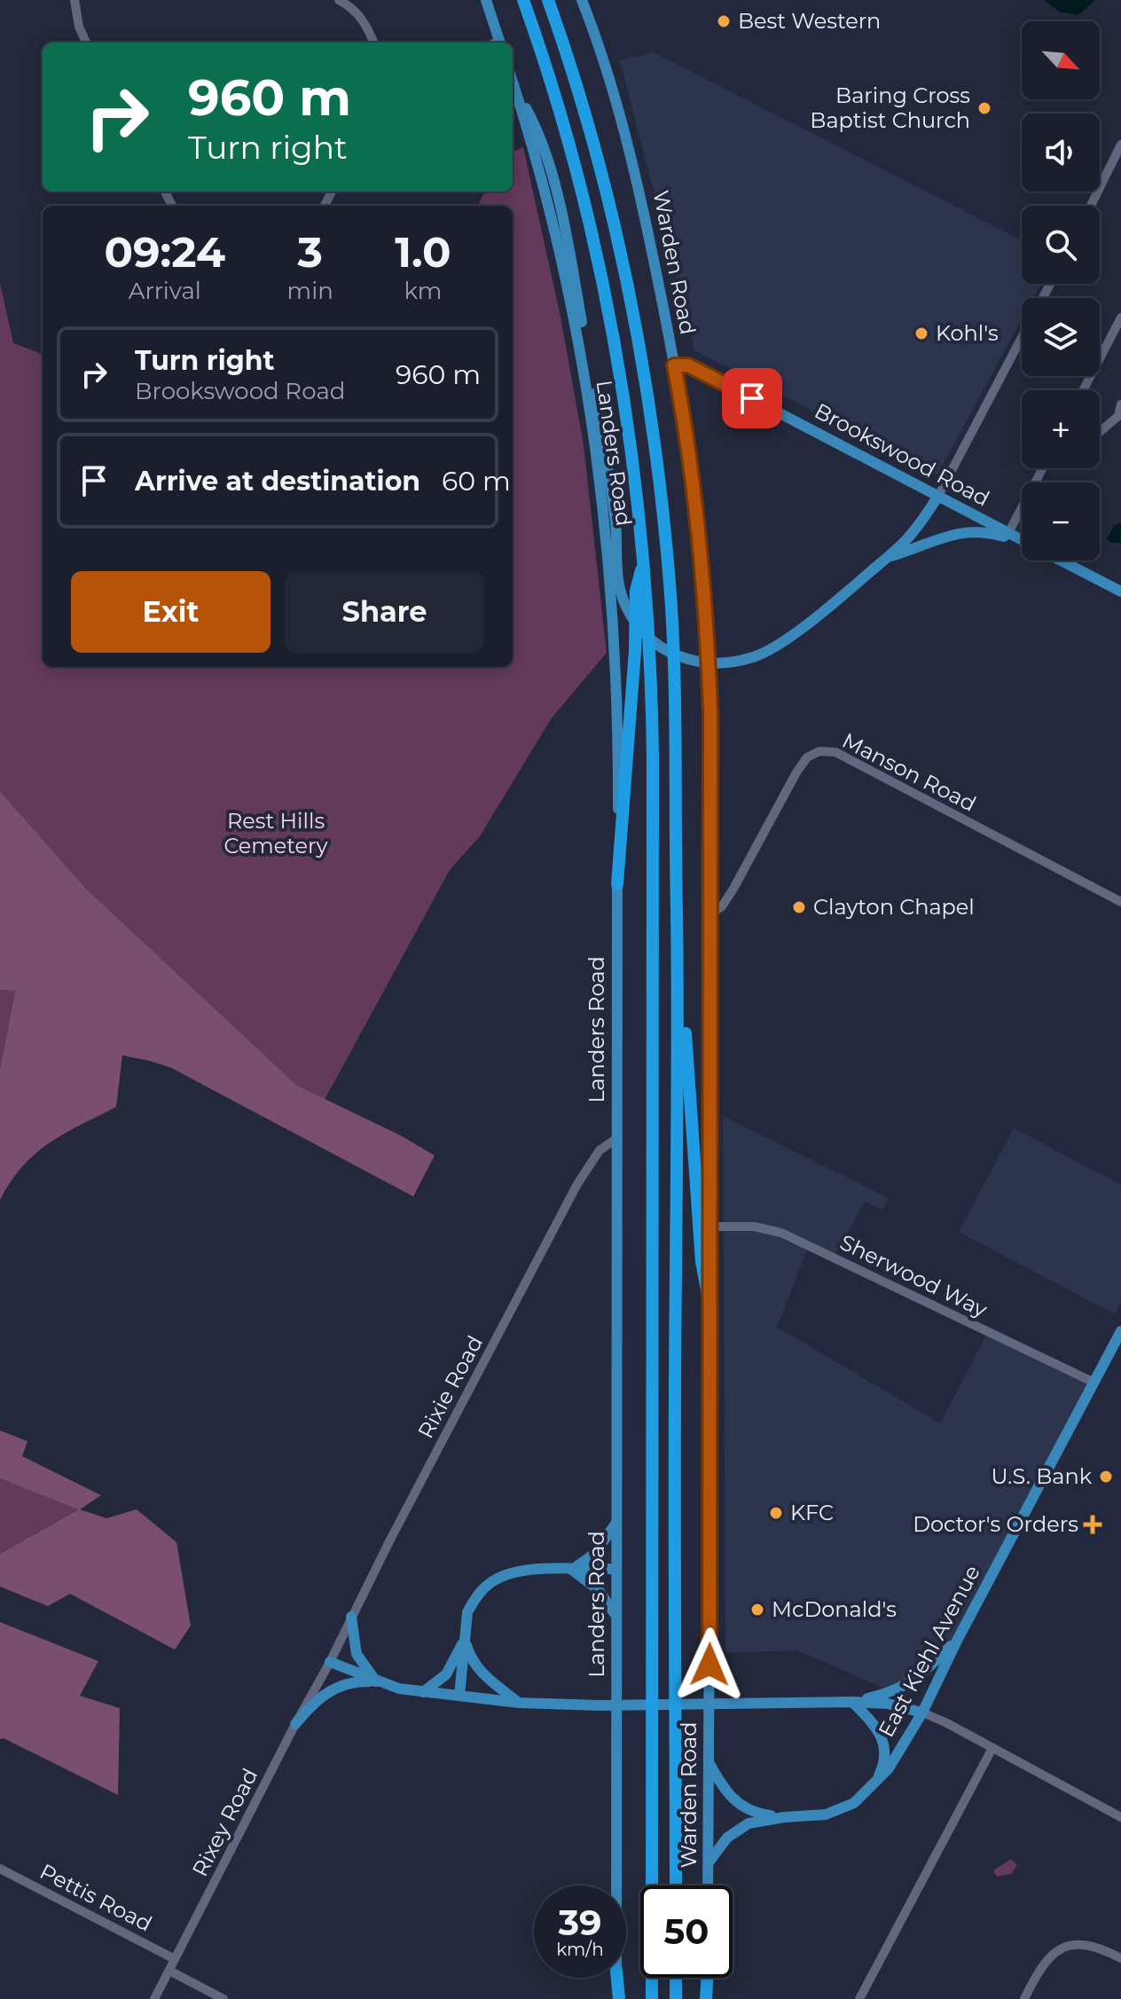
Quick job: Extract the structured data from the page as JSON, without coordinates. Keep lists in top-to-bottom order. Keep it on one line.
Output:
{"streets":{"main road":["Warden Road","Landers Road","Brookswood Road","East Kiehl Avenue"],"street":["Manson Road","Sherwood Way","Rixie Road","Rixey Road","Pettis Road"]},"crossings":[["Warden Road","Brookswood Road"],["Warden Road","Manson Road"],["Warden Road","Sherwood Way"],["Warden Road","East Kiehl Avenue"],["Landers Road","Rixie Road"],["Sherwood Way","East Kiehl Avenue"],["Rixie Road","Rixey Road"],["Rixey Road","Pettis Road"]],"parks":["Rest Hills Cemetery"],"places":{"other":["Best Western","Baring Cross Baptist Church","Kohl's","Clayton Chapel","U.S. Bank","KFC","McDonald's"],"health":["Doctor's Orders"]},"north":"bottom right","page":{"map_buttons":["+","−"],"turn":["960 m","Turn right"],"eta":["09:24","Arrival","3","min","1.0","km"],"list":[{"name":"Turn right","note":"Brookswood Road","value":"960 m"},{"name":"Arrive at destination","value":"60 m"}],"buttons":["Exit","Share"],"speed":"39 km/h","limit":"50"}}
